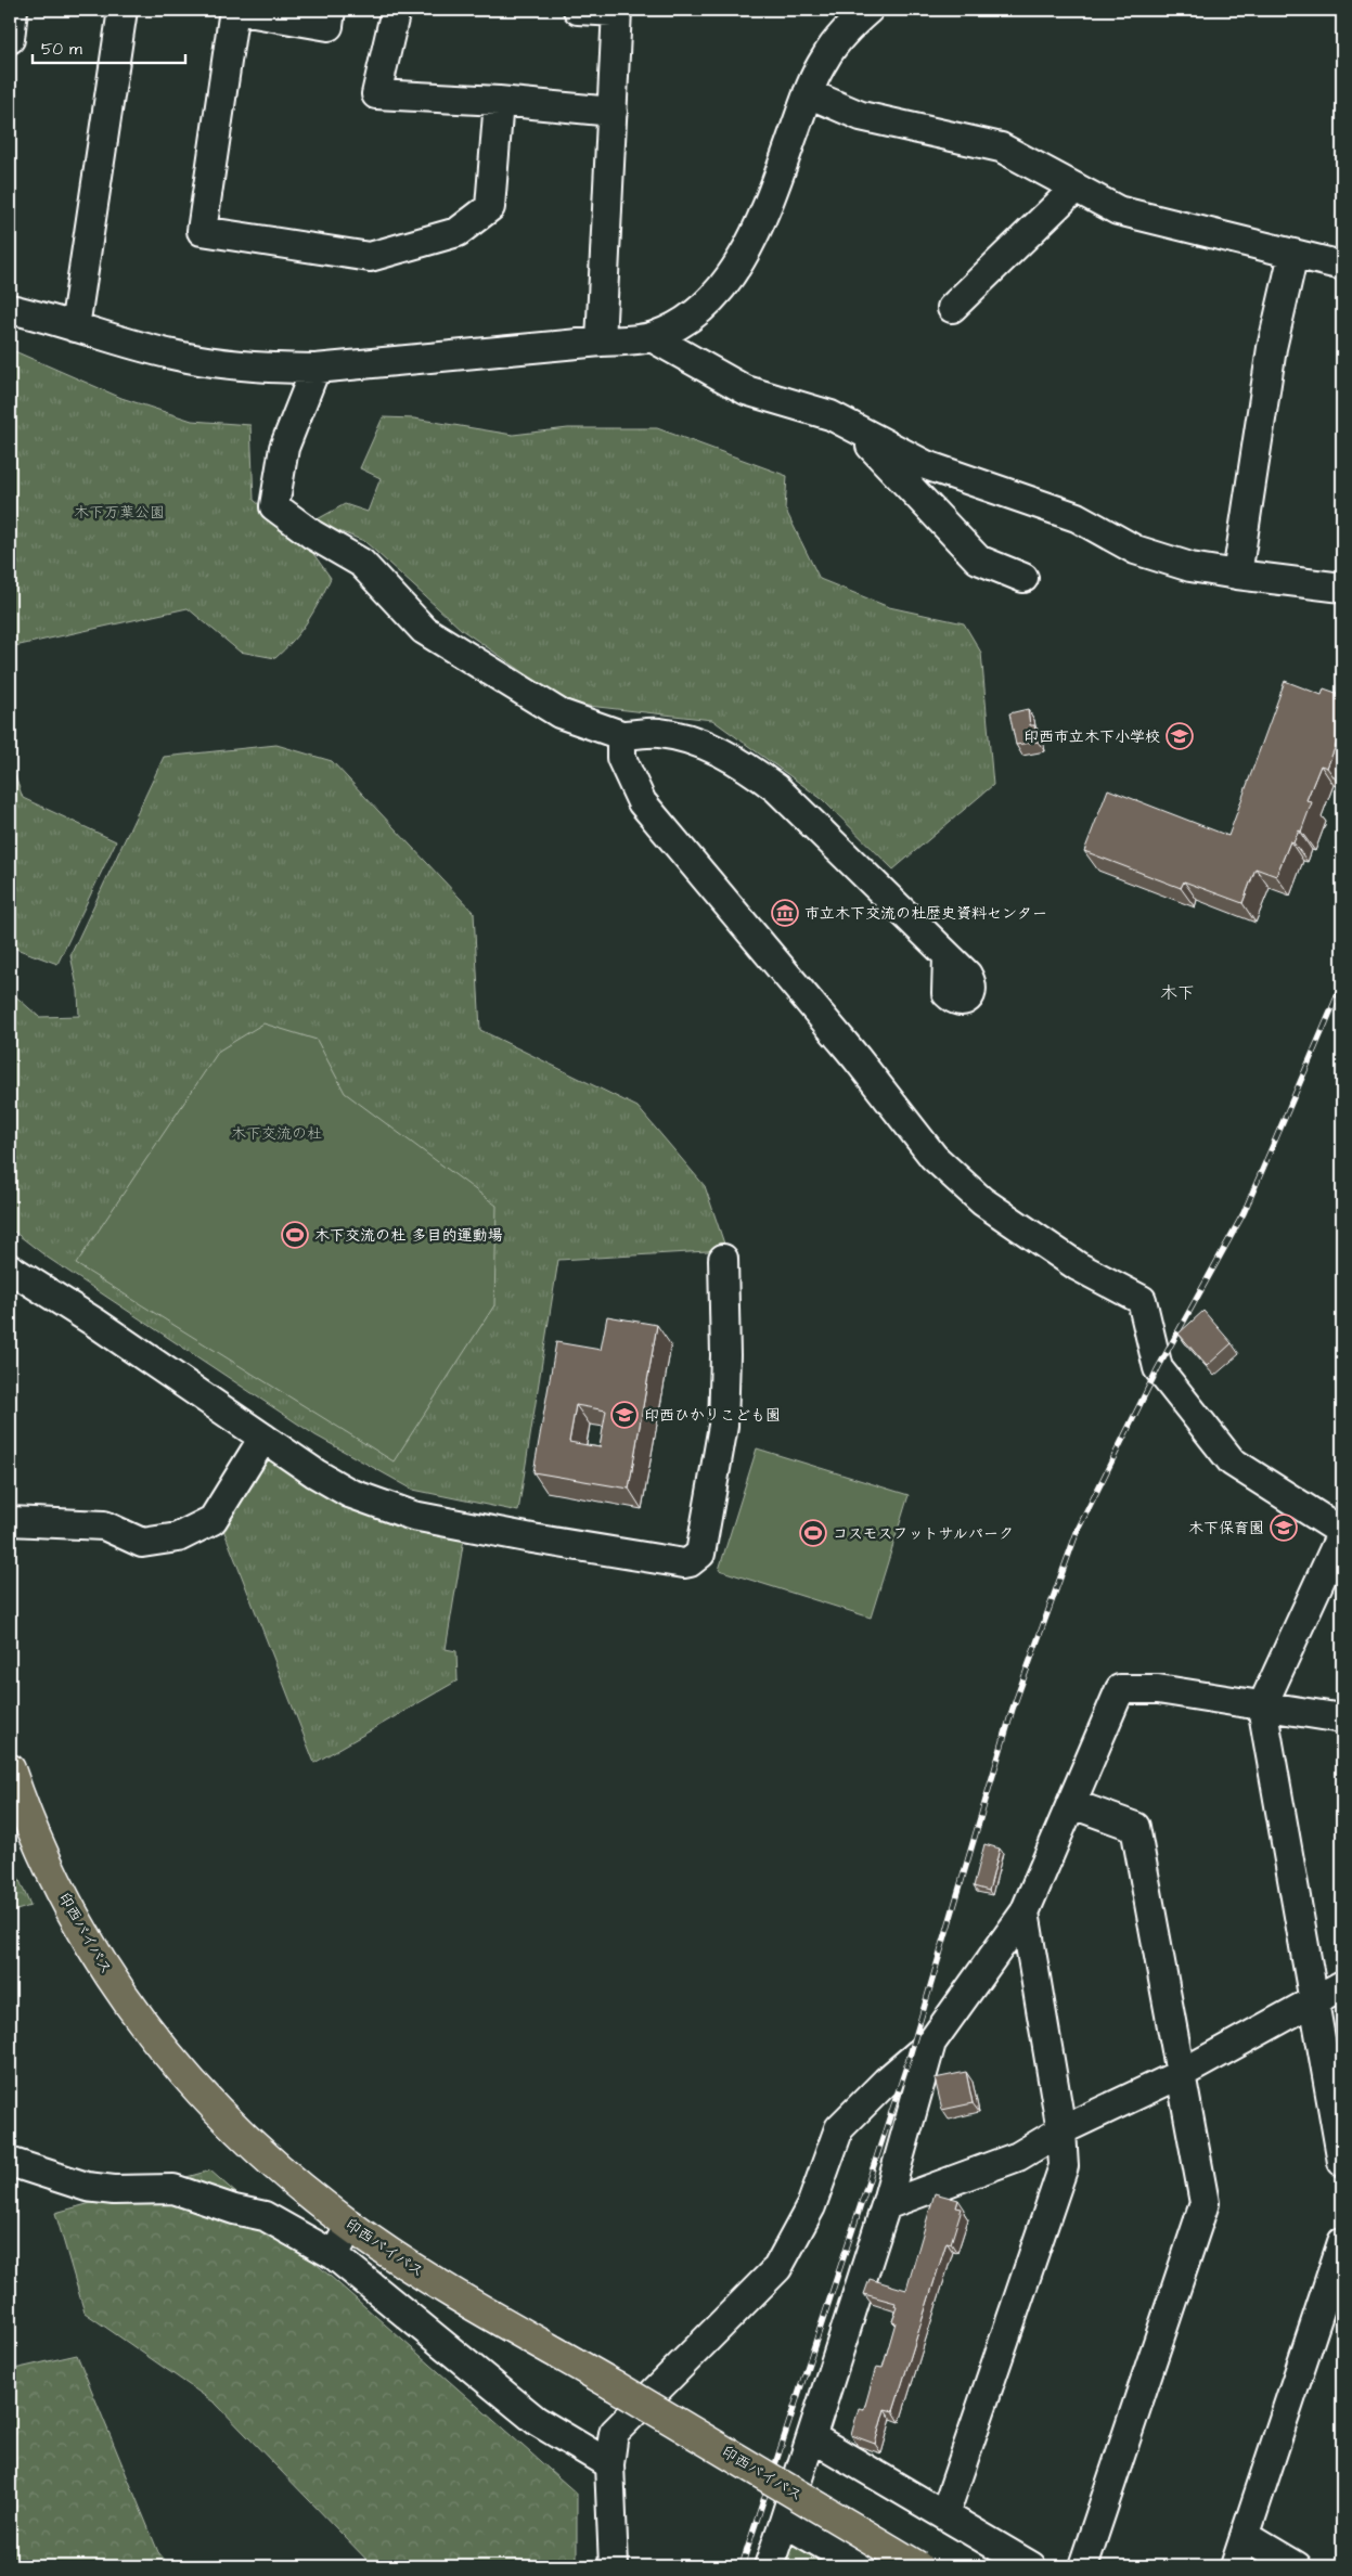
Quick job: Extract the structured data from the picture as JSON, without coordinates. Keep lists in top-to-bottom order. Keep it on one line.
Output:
{"streets":{"highway":["印西バイパス"]},"districts":["木下"],"parks":["木下万葉公園","木下交流の杜"],"places":{"school or university":["印西市立木下小学校","印西ひかりこども園","木下保育園"],"museum":["市立木下交流の杜歴史資料センター"],"sports":["木下交流の杜 多目的運動場","コスモスフットサルパーク"]},"scale_bar":"50 m"}
